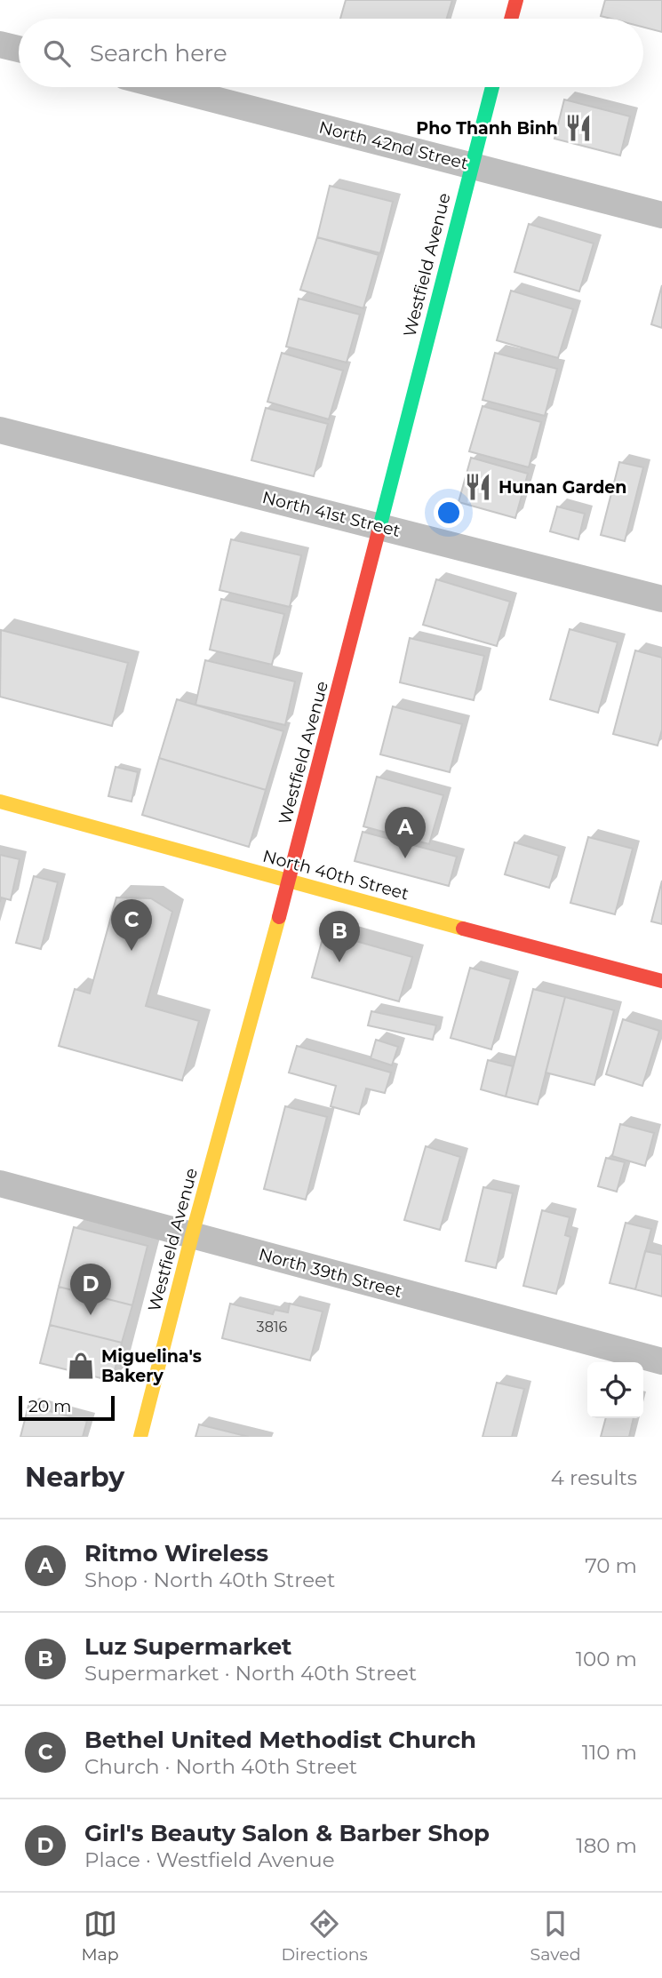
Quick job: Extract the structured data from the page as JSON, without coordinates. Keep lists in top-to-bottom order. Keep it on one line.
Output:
{"streets":{"street":["North 42nd Street","Westfield Avenue","North 41st Street","North 40th Street","North 39th Street"]},"crossings":[["North 42nd Street","Westfield Avenue"],["Westfield Avenue","North 41st Street"],["Westfield Avenue","North 40th Street"],["Westfield Avenue","North 39th Street"]],"places":{"restaurant":["Pho Thanh Binh","Hunan Garden"],"shop":["Miguelina's Bakery"]},"house_numbers":["3816"],"scale_bar":"20 m","page":{"search":"Search here","pins":["A","C","B","D"],"scale":"20 m","heading":["Nearby","4 results"],"list":[{"mark":"A","name":"Ritmo Wireless","note":"Shop · North 40th Street","value":"70 m"},{"mark":"B","name":"Luz Supermarket","note":"Supermarket · North 40th Street","value":"100 m"},{"mark":"C","name":"Bethel United Methodist Church","note":"Church · North 40th Street","value":"110 m"},{"mark":"D","name":"Girl's Beauty Salon & Barber Shop","note":"Place · Westfield Avenue","value":"180 m"}],"nav":["Map","Directions","Saved"]}}
